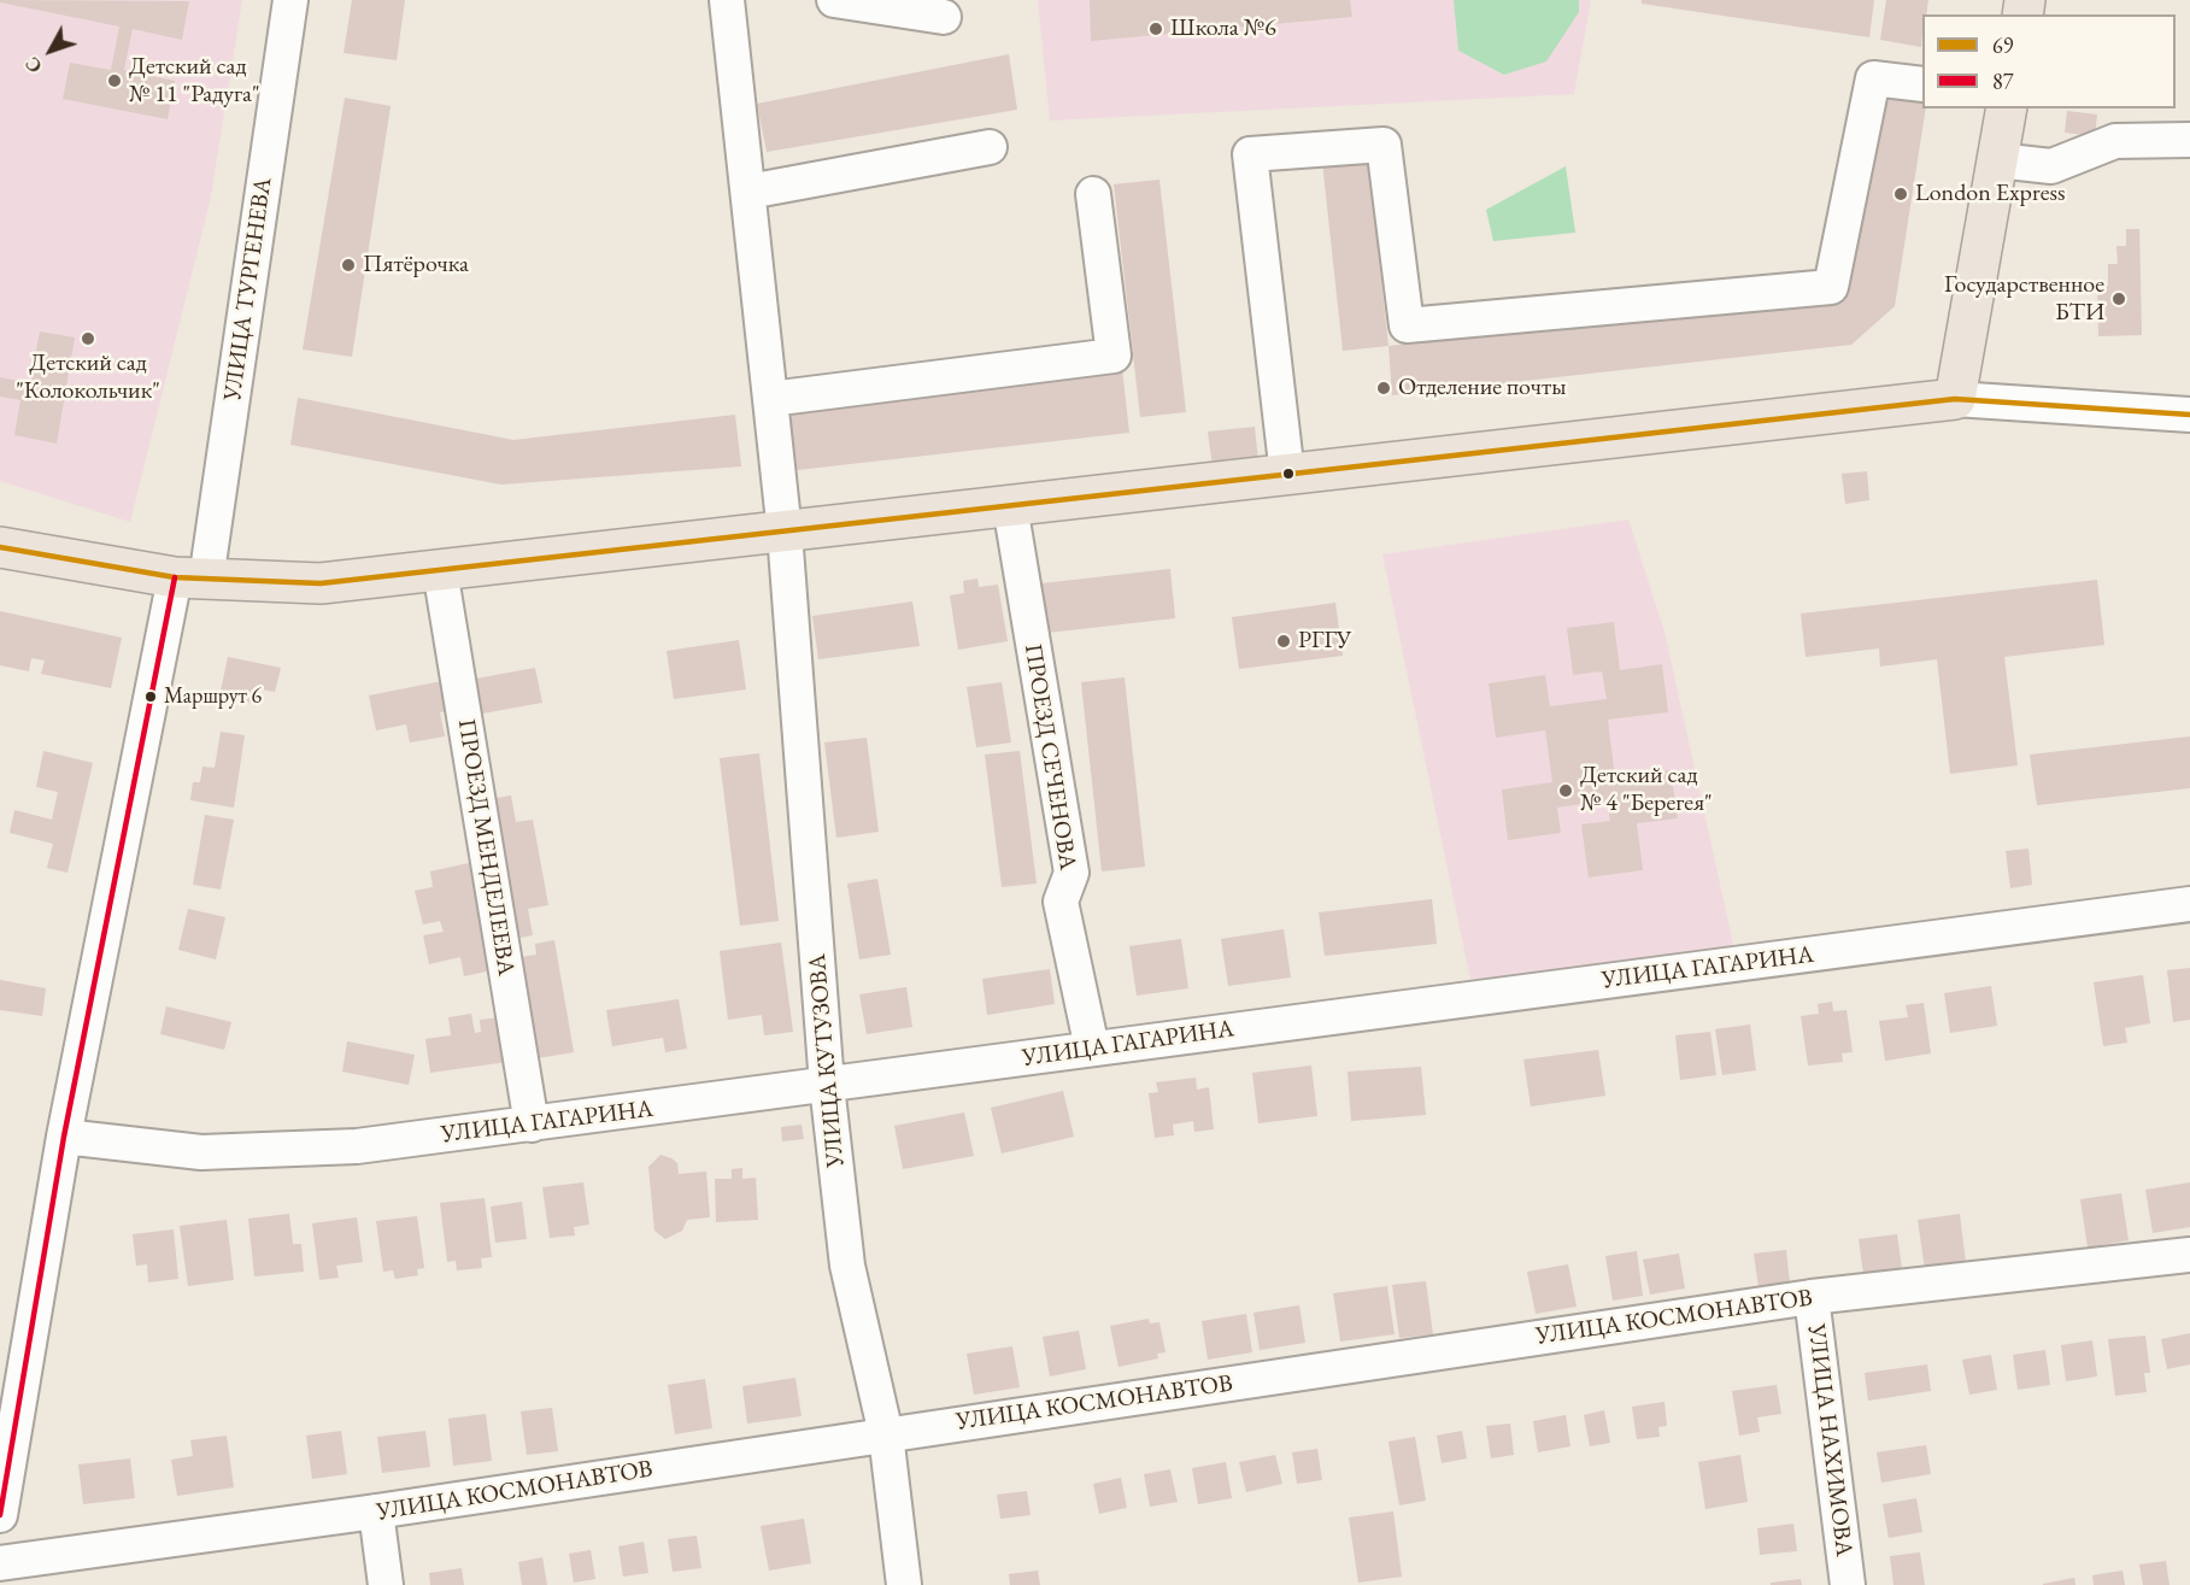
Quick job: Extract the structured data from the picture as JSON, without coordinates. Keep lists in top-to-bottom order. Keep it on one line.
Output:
{"streets":{"street":["УЛИЦА ТУРГЕНЕВА","ПРОЕЗД СЕЧЕНОВА","ПРОЕЗД МЕНДЕЛЕЕВА","УЛИЦА ГАГАРИНА","УЛИЦА КУТУЗОВА","УЛИЦА КОСМОНАВТОВ","УЛИЦА НАХИМОВА"]},"crossings":[["УЛИЦА ТУРГЕНЕВА","УЛИЦА ГАГАРИНА"],["ПРОЕЗД СЕЧЕНОВА","УЛИЦА ГАГАРИНА"],["ПРОЕЗД МЕНДЕЛЕЕВА","УЛИЦА ГАГАРИНА"],["УЛИЦА ГАГАРИНА","УЛИЦА КУТУЗОВА"],["УЛИЦА КУТУЗОВА","УЛИЦА КОСМОНАВТОВ"],["УЛИЦА КОСМОНАВТОВ","УЛИЦА НАХИМОВА"]],"places":["Школа №6","Детский сад № 11 \"Радуга\"","London Express","Пятёрочка","Государственное БТИ","Детский сад \"Колокольчик\"","Отделение почты","РГГУ","Маршрут 6","Детский сад № 4 \"Берегея\""],"lines":["transit line 69","transit line 87"],"legend":["69","87"],"north":"bottom left"}
